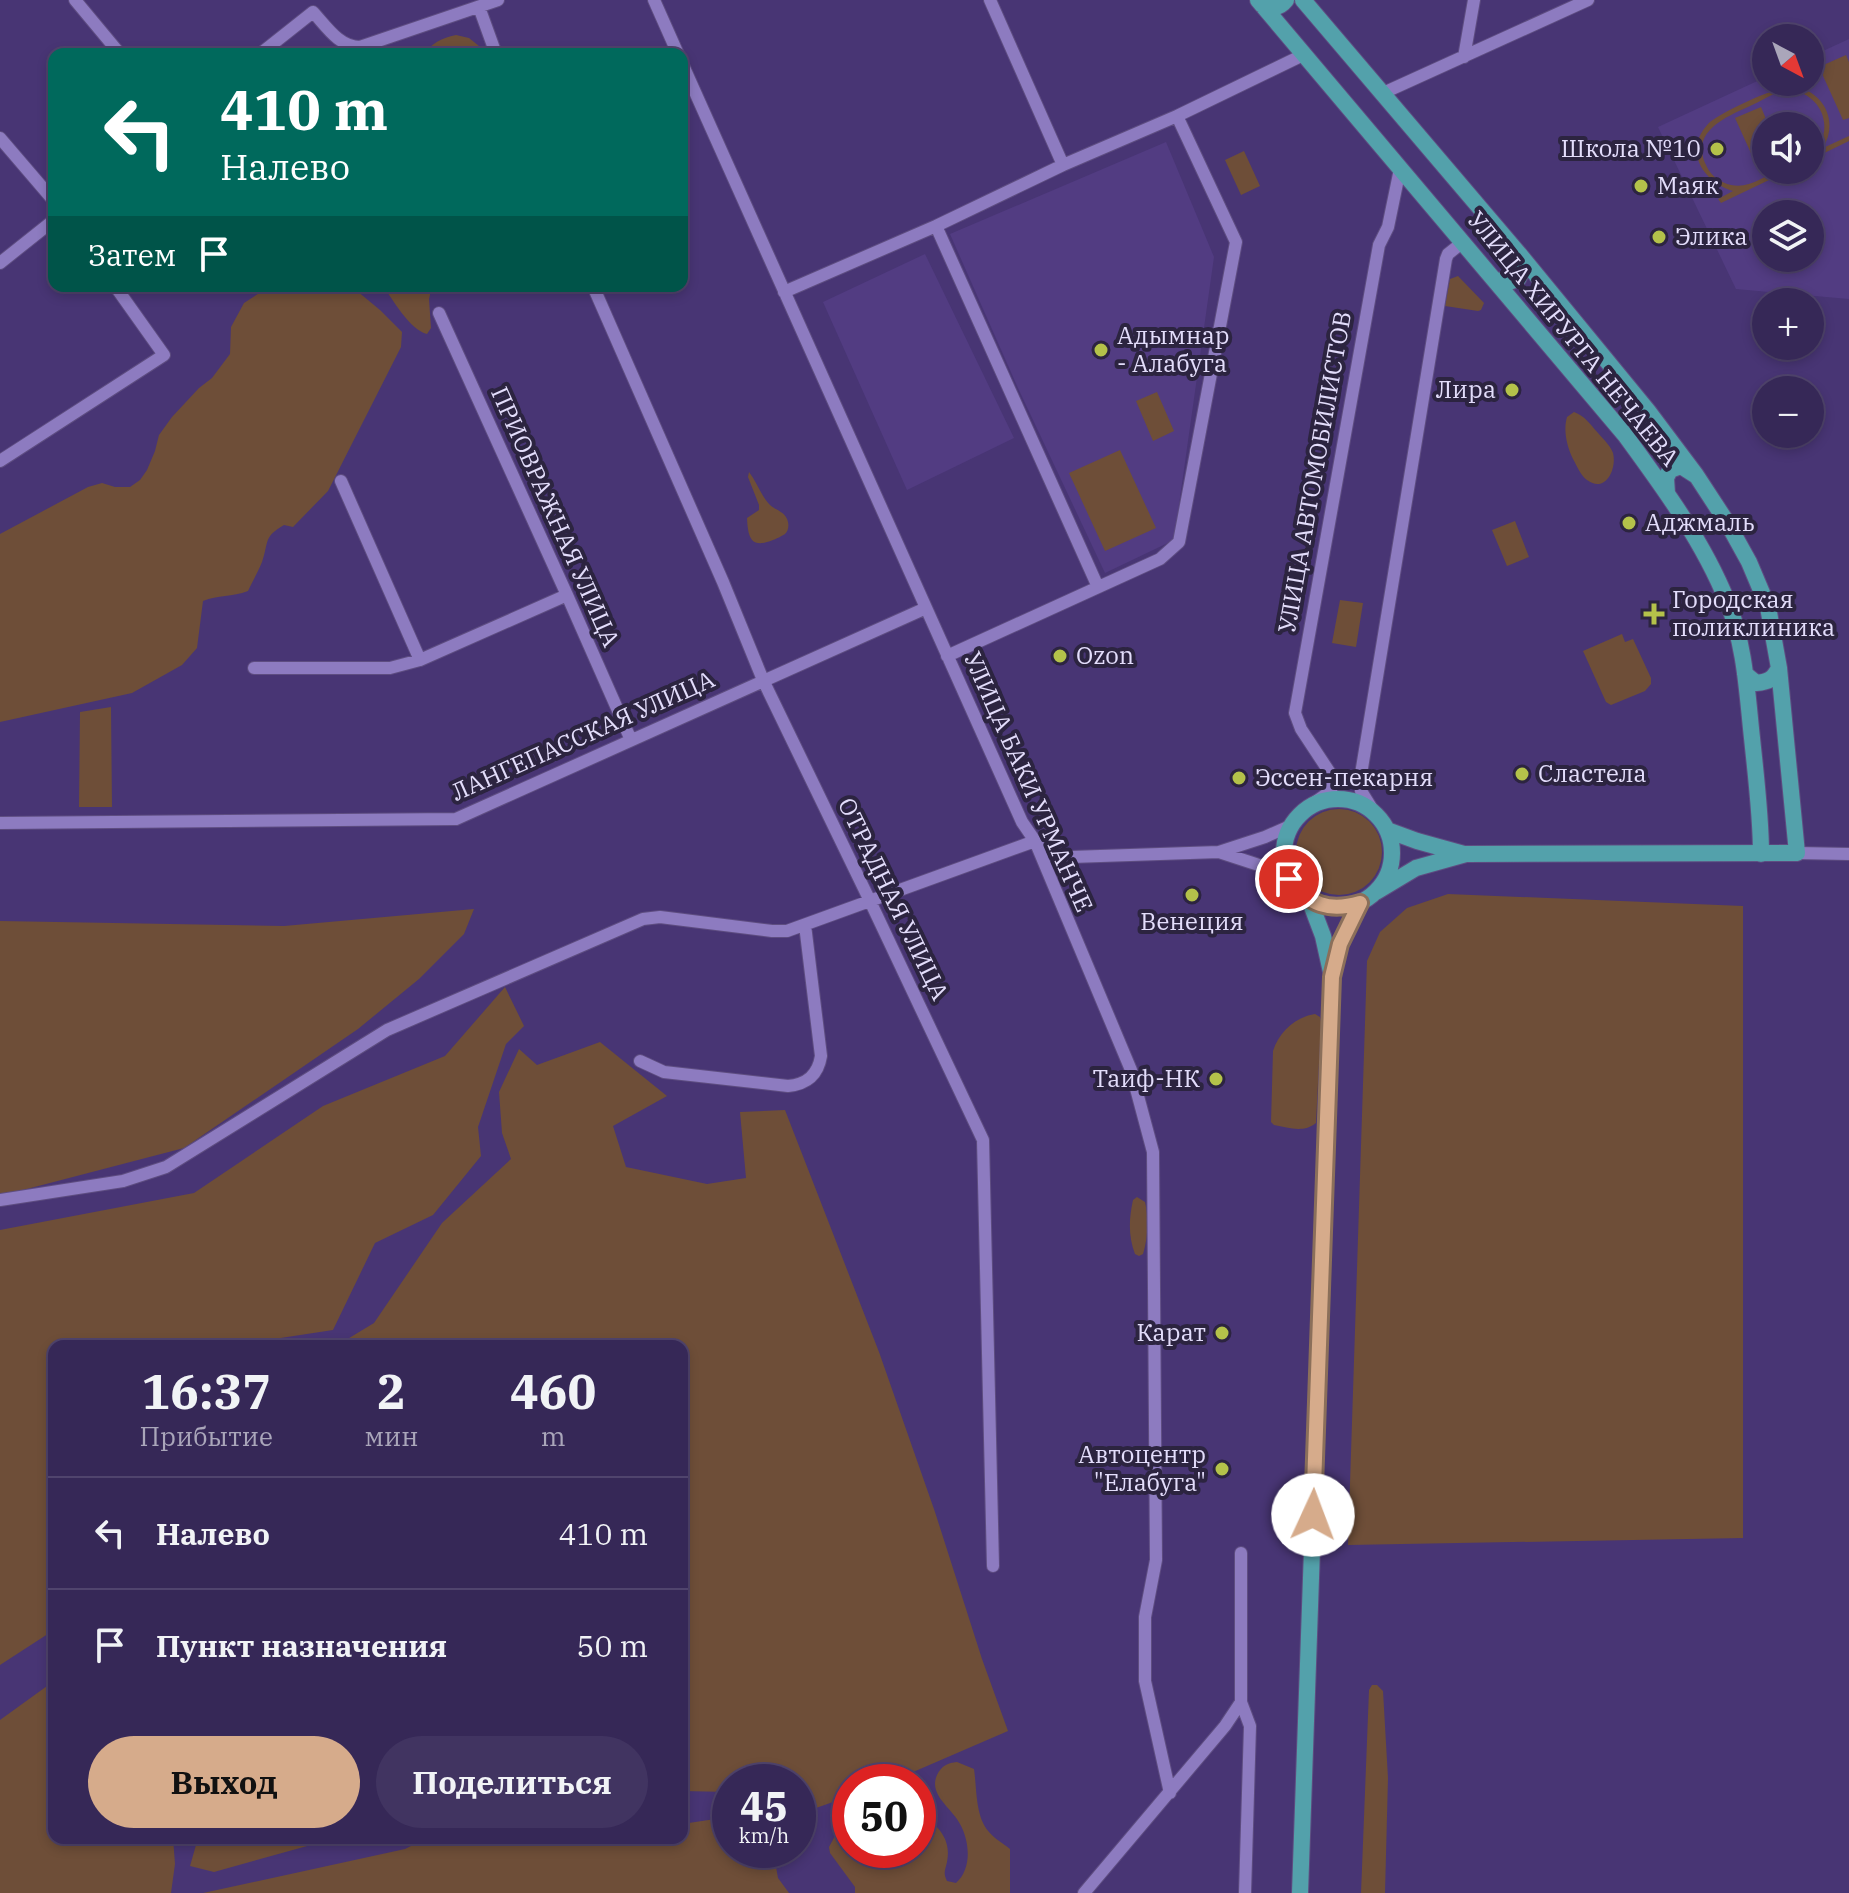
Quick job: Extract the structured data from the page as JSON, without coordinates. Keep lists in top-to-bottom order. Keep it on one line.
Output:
{"streets":{"main road":["УЛИЦА ХИРУРГА НЕЧАЕВА"],"street":["УЛИЦА АВТОМОБИЛИСТОВ","ПРИОВРАЖНАЯ УЛИЦА","ЛАНГЕПАССКАЯ УЛИЦА","УЛИЦА БАКИ УРМАНЧЕ","ОТРАДНАЯ УЛИЦА"]},"crossings":[["УЛИЦА ХИРУРГА НЕЧАЕВА","УЛИЦА АВТОМОБИЛИСТОВ"],["ПРИОВРАЖНАЯ УЛИЦА","ЛАНГЕПАССКАЯ УЛИЦА"],["ЛАНГЕПАССКАЯ УЛИЦА","УЛИЦА БАКИ УРМАНЧЕ"],["ЛАНГЕПАССКАЯ УЛИЦА","ОТРАДНАЯ УЛИЦА"]],"places":{"other":["Школа №10","Маяк","Элика","Адымнар - Алабуга","Лира","Аджмаль","Ozon","Сластела","Эссен-пекарня","Венеция","Таиф-НК","Карат","Автоцентр \"Елабуга\""],"health":["Городская поликлиника"]},"north":"bottom right","page":{"map_buttons":["+","−"],"turn":["410 m","Налево"],"then":"Затем","eta":["16:37","Прибытие","2","мин","460","m"],"list":[{"name":"Налево","value":"410 m"},{"name":"Пункт назначения","value":"50 m"}],"buttons":["Выход","Поделиться"],"speed":"45 km/h","limit":"50"}}
